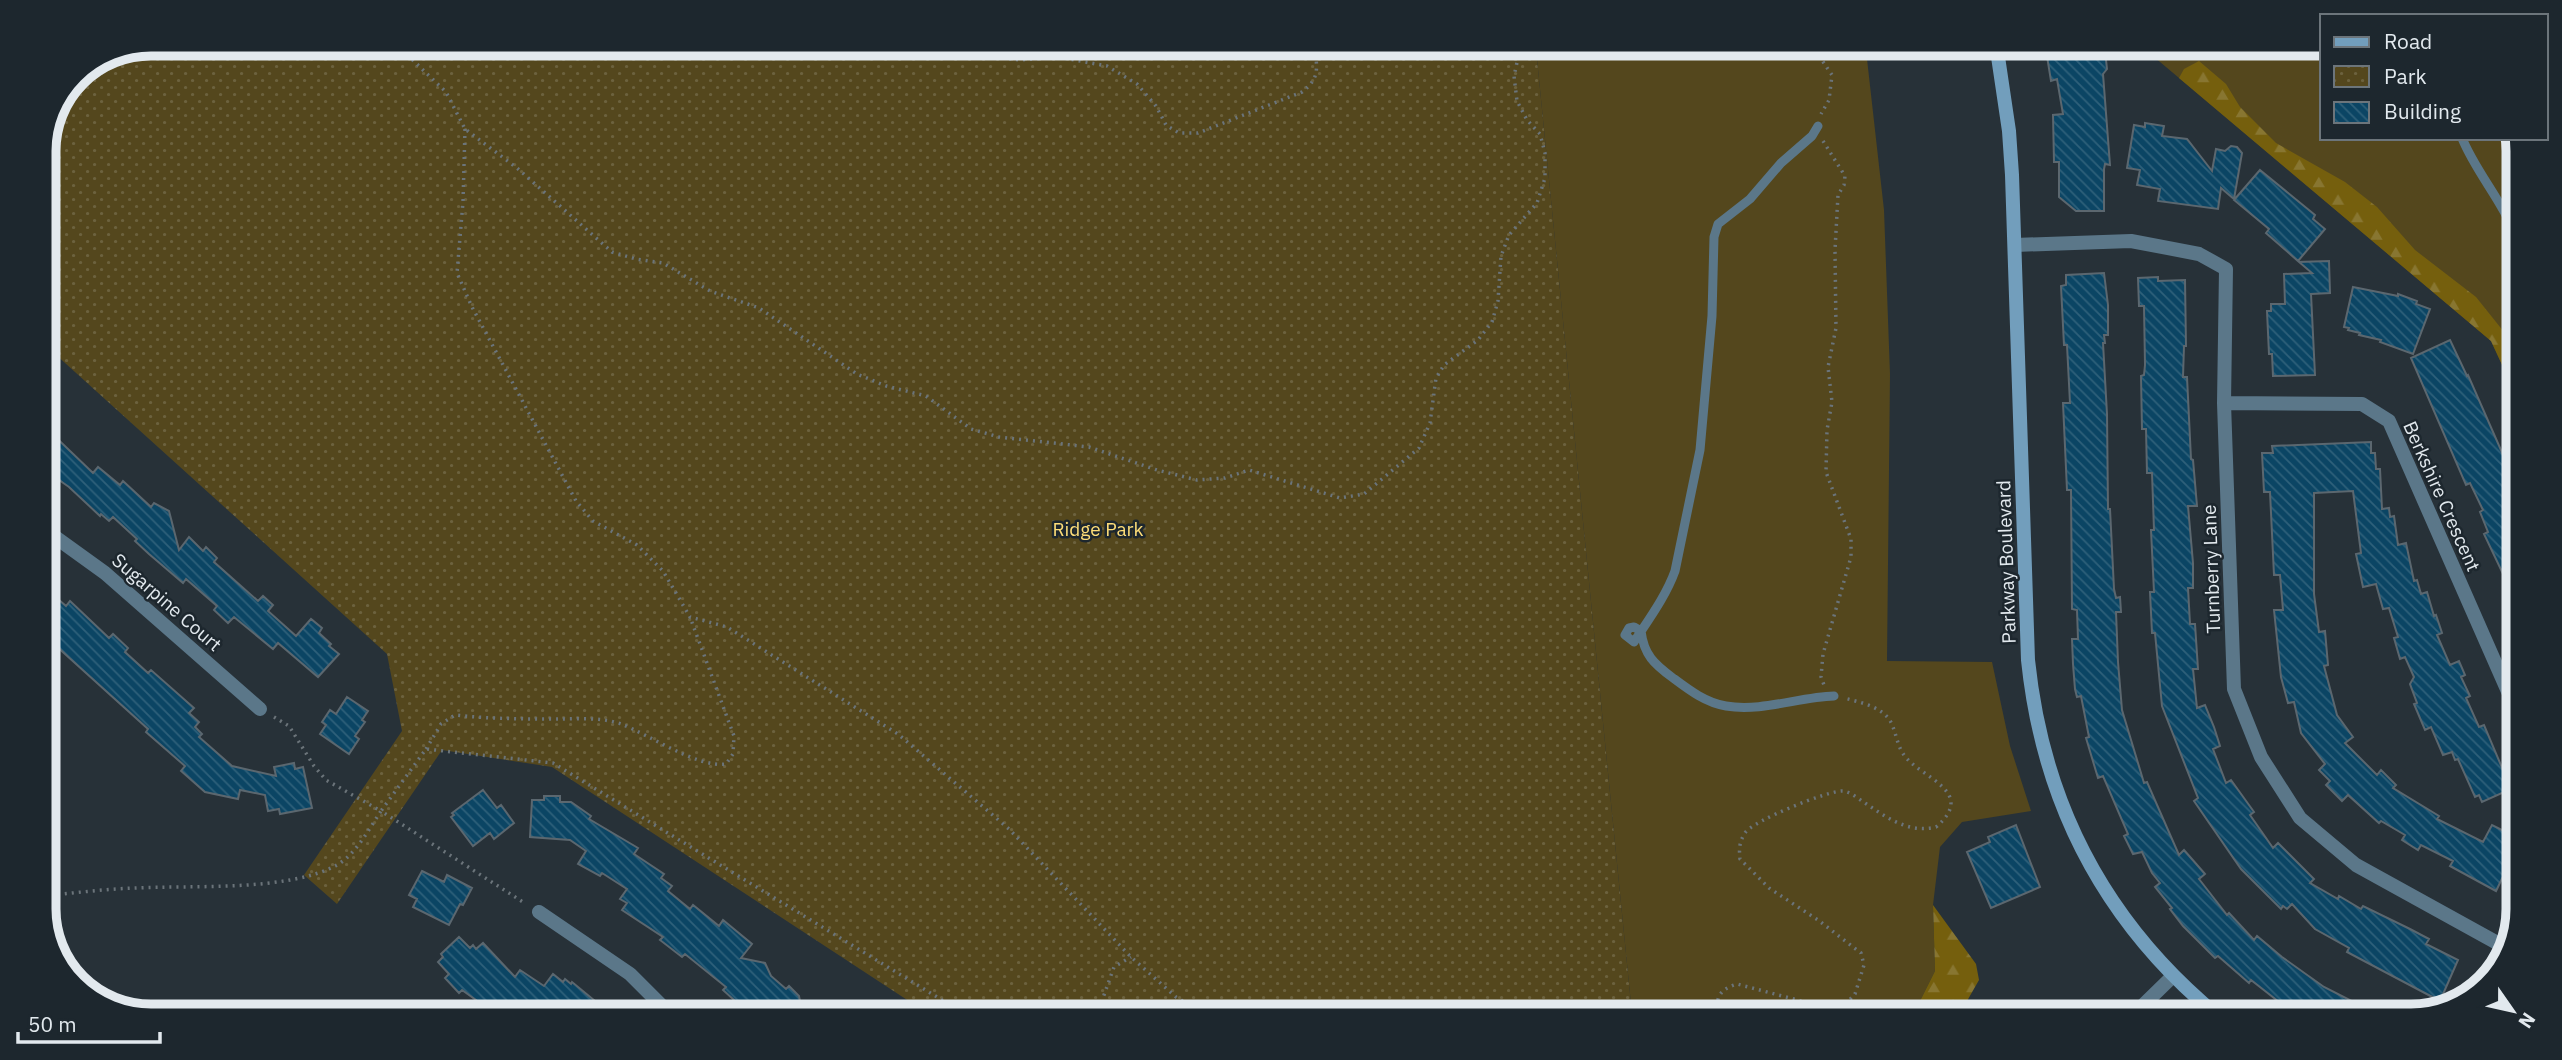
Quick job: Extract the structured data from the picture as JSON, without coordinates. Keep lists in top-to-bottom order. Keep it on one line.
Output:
{"streets":{"street":["Berkshire Crescent","Parkway Boulevard","Turnberry Lane","Sugarpine Court"]},"crossings":[["Berkshire Crescent","Turnberry Lane"],["Parkway Boulevard","Turnberry Lane"]],"parks":["Ridge Park"],"legend":["Road","Park","Building"],"scale_bar":"50 m","north":"bottom right"}
